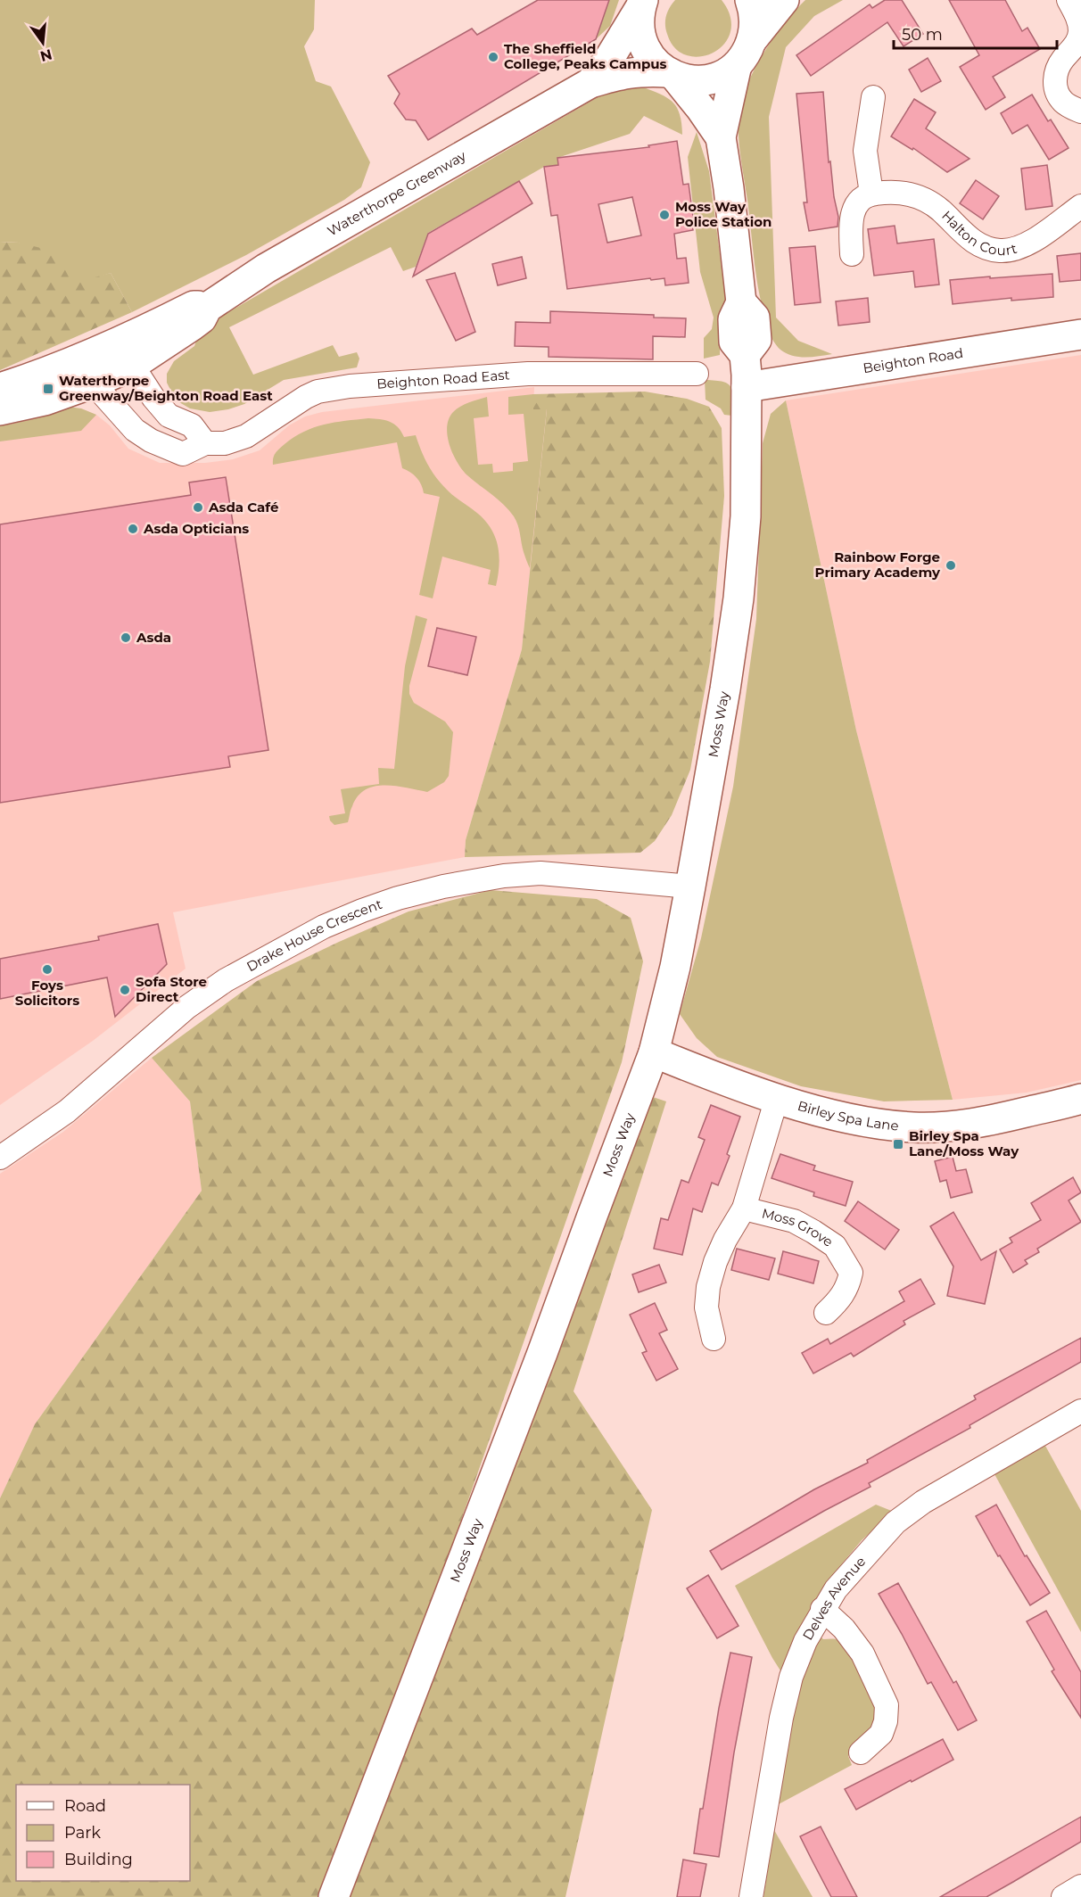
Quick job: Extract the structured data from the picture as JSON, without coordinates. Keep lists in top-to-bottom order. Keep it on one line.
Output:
{"streets":{"street":["Waterthorpe Greenway","Halton Court","Beighton Road","Beighton Road East","Moss Way","Drake House Crescent","Birley Spa Lane","Moss Grove","Delves Avenue"]},"crossings":[["Waterthorpe Greenway","Beighton Road East"],["Waterthorpe Greenway","Moss Way"],["Beighton Road","Moss Way"],["Moss Way","Drake House Crescent"],["Moss Way","Birley Spa Lane"],["Birley Spa Lane","Moss Grove"]],"places":{"other":["The Sheffield College, Peaks Campus","Moss Way Police Station","Asda Café","Asda Opticians","Rainbow Forge Primary Academy","Asda","Foys Solicitors","Sofa Store Direct"],"transit":["Waterthorpe Greenway/Beighton Road East","Birley Spa Lane/Moss Way"]},"legend":["Road","Park","Building"],"scale_bar":"50 m","north":"bottom"}
